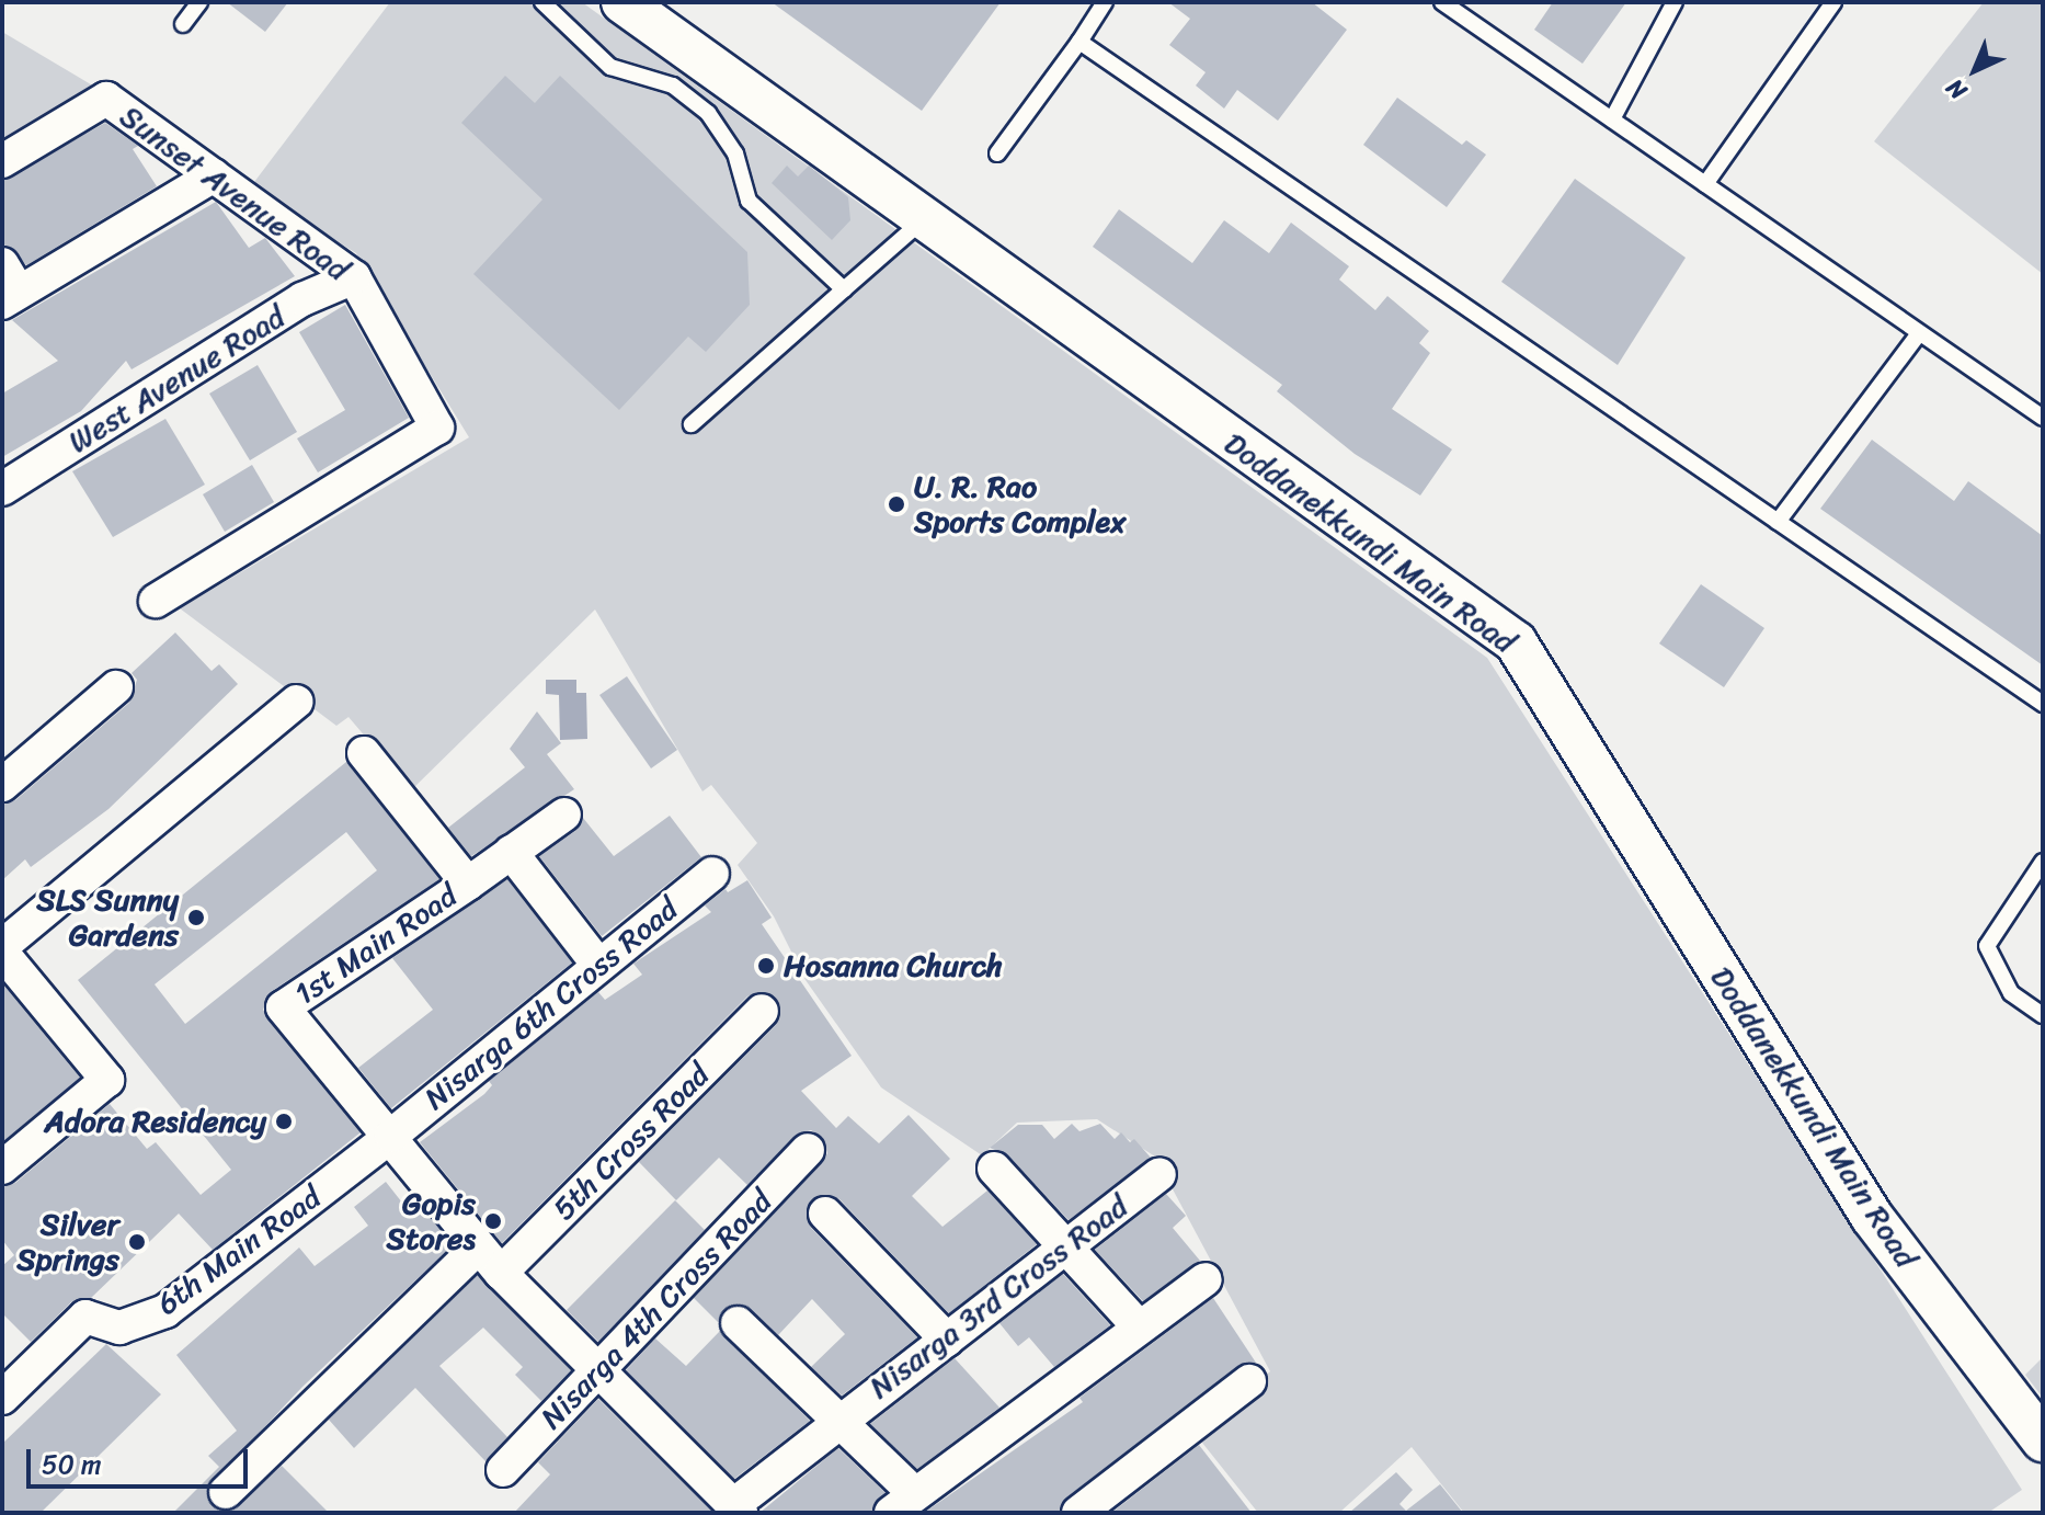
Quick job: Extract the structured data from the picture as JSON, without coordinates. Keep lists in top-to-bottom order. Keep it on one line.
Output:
{"streets":{"street":["Sunset Avenue Road","West Avenue Road","Doddanekkundi Main Road","1st Main Road","Nisarga 6th Cross Road","5th Cross Road","6th Main Road","Nisarga 3rd Cross Road","Nisarga 4th Cross Road"]},"crossings":[["Sunset Avenue Road","West Avenue Road"],["1st Main Road","Nisarga 6th Cross Road"],["1st Main Road","6th Main Road"],["Nisarga 6th Cross Road","6th Main Road"]],"places":["U. R. Rao Sports Complex","SLS Sunny Gardens","Hosanna Church","Adora Residency","Gopis Stores","Silver Springs"],"scale_bar":"50 m","north":"bottom left"}
